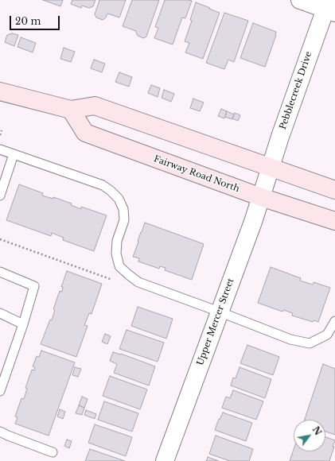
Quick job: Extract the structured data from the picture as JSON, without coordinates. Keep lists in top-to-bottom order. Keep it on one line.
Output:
{"streets":{"main road":["Fairway Road North"],"street":["Pebblecreek Drive","Upper Mercer Street"]},"crossings":[["Pebblecreek Drive","Fairway Road North"],["Pebblecreek Drive","Upper Mercer Street"],["Fairway Road North","Upper Mercer Street"]],"scale_bar":"20 m","north":"top right"}
